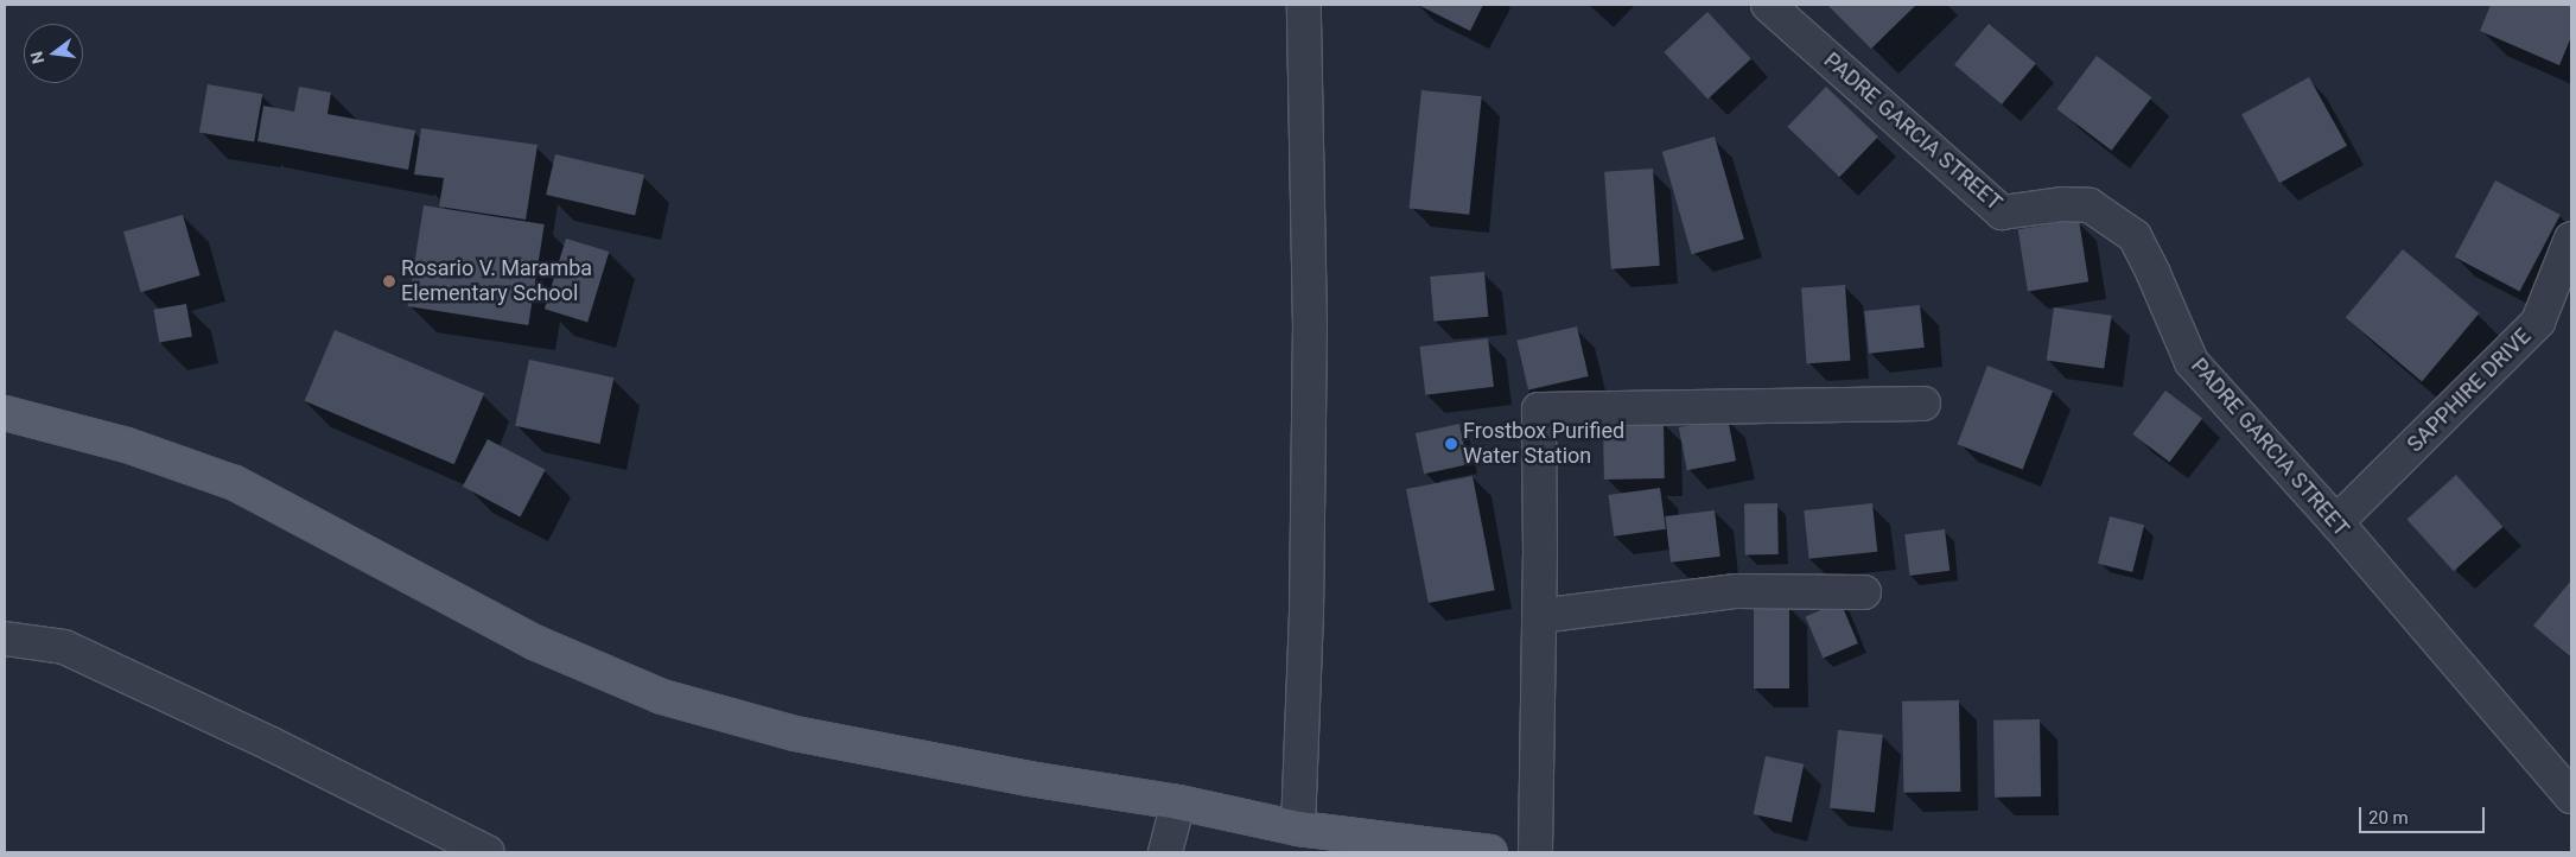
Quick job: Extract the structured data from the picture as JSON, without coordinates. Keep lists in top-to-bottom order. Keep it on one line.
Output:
{"streets":{"street":["PADRE GARCIA STREET","SAPPHIRE DRIVE"]},"crossings":[["PADRE GARCIA STREET","SAPPHIRE DRIVE"]],"places":["Rosario V. Maramba Elementary School","Frostbox Purified Water Station"],"scale_bar":"20 m","north":"left"}
